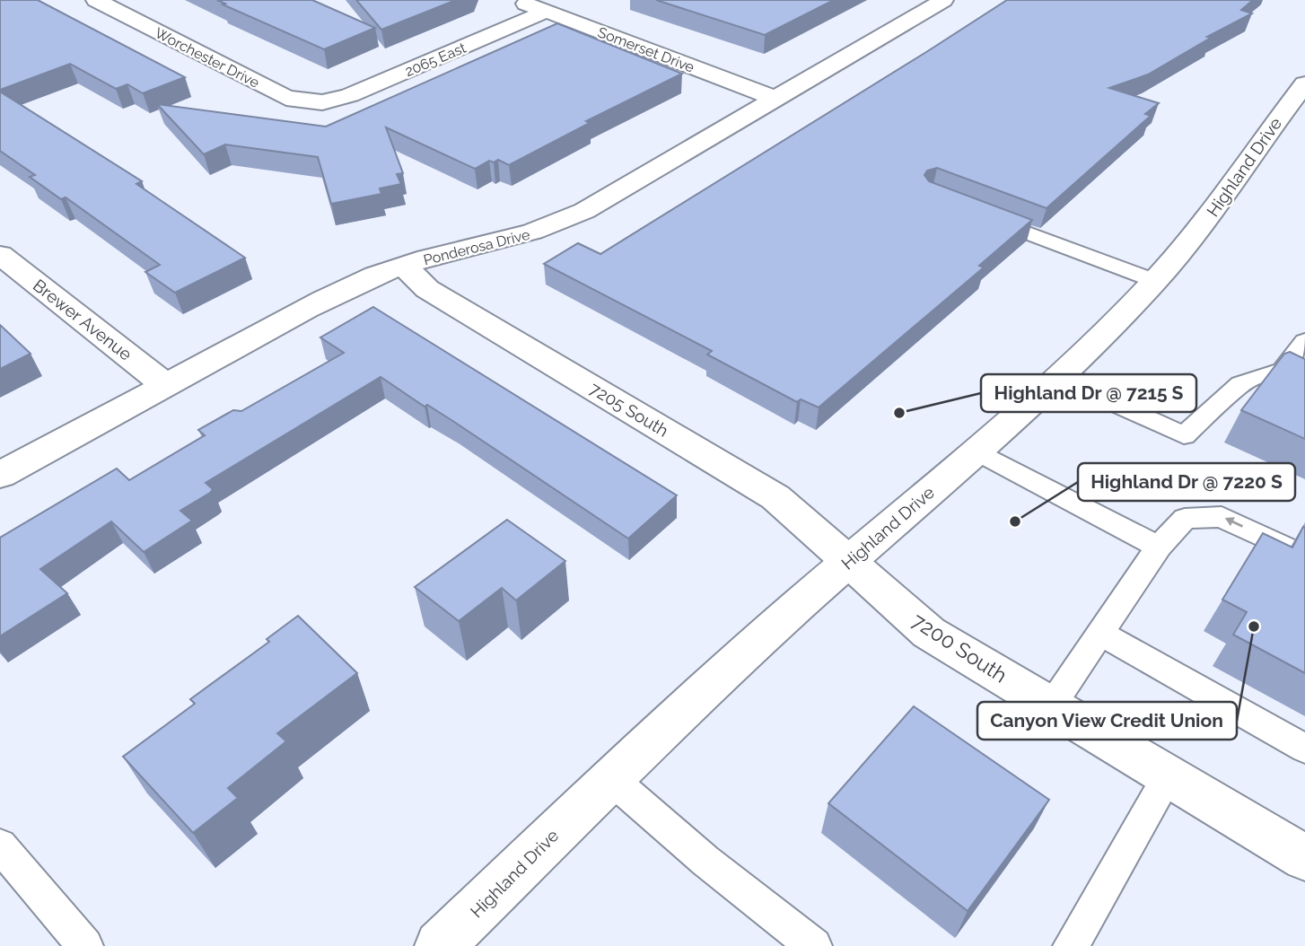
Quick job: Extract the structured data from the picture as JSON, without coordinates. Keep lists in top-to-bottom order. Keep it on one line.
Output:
{"streets":{"street":["Somerset Drive","Worchester Drive","2065 East","Highland Drive","Ponderosa Drive","Brewer Avenue","7205 South","7200 South"]},"crossings":[["Somerset Drive","2065 East"],["Somerset Drive","Ponderosa Drive"],["Worchester Drive","2065 East"],["Highland Drive","7205 South"],["Highland Drive","7200 South"],["Ponderosa Drive","Brewer Avenue"],["Ponderosa Drive","7205 South"],["7205 South","7200 South"]],"places":["Highland Dr @ 7215 S","Highland Dr @ 7220 S","Canyon View Credit Union"]}
